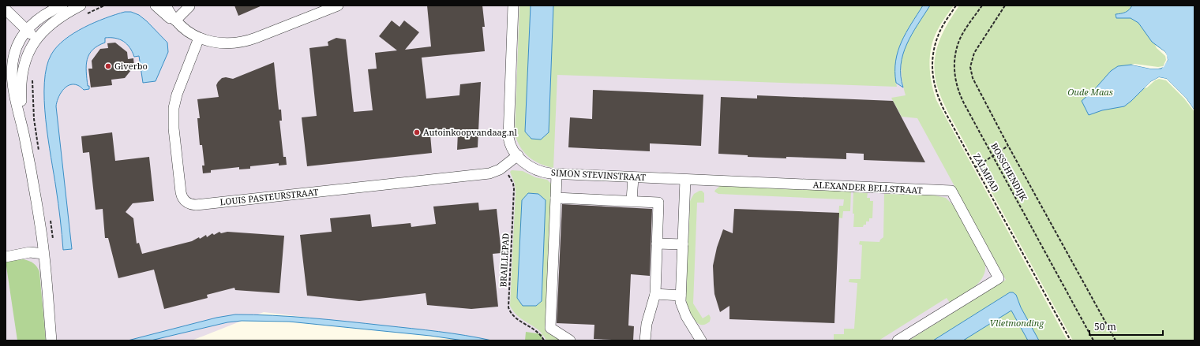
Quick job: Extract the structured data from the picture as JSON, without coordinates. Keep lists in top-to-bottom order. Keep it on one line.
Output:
{"streets":{"street":["SIMON STEVINSTRAAT","ALEXANDER BELLSTRAAT","LOUIS PASTEURSTRAAT"],"path":["BOSSCHENDIJK","ZALMPAD","BRAILLEPAD"]},"crossings":[["SIMON STEVINSTRAAT","ALEXANDER BELLSTRAAT"],["SIMON STEVINSTRAAT","LOUIS PASTEURSTRAAT"],["LOUIS PASTEURSTRAAT","BRAILLEPAD"]],"parks":["Oude Maas","Vlietmonding"],"places":["Giverbo","Autoinkoopvandaag.nl"],"scale_bar":"50 m"}
